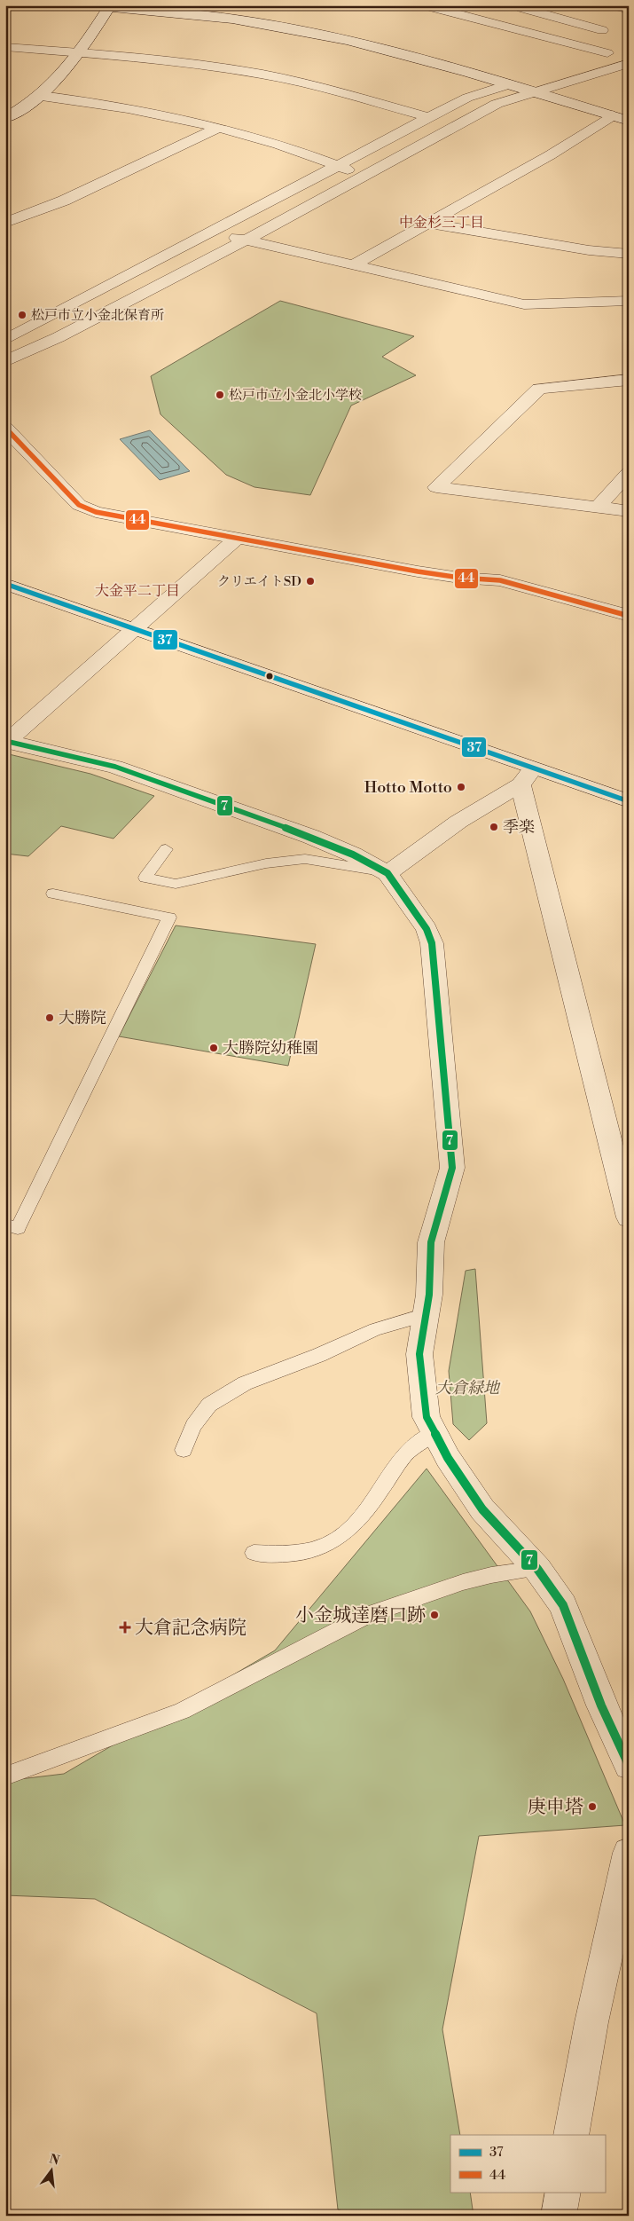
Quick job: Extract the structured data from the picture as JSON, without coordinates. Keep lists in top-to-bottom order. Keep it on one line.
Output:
{"districts":["中金杉三丁目","大金平二丁目"],"parks":["大倉緑地"],"places":{"other":["松戸市立小金北保育所","松戸市立小金北小学校","クリエイトSD","Hotto Motto","季楽","大勝院","大勝院幼稚園","小金城達磨口跡","庚申塔"],"health":["大倉記念病院"]},"lines":["transit line 44","transit line 37","transit line 7"],"legend":["37","44"],"north":"top"}
